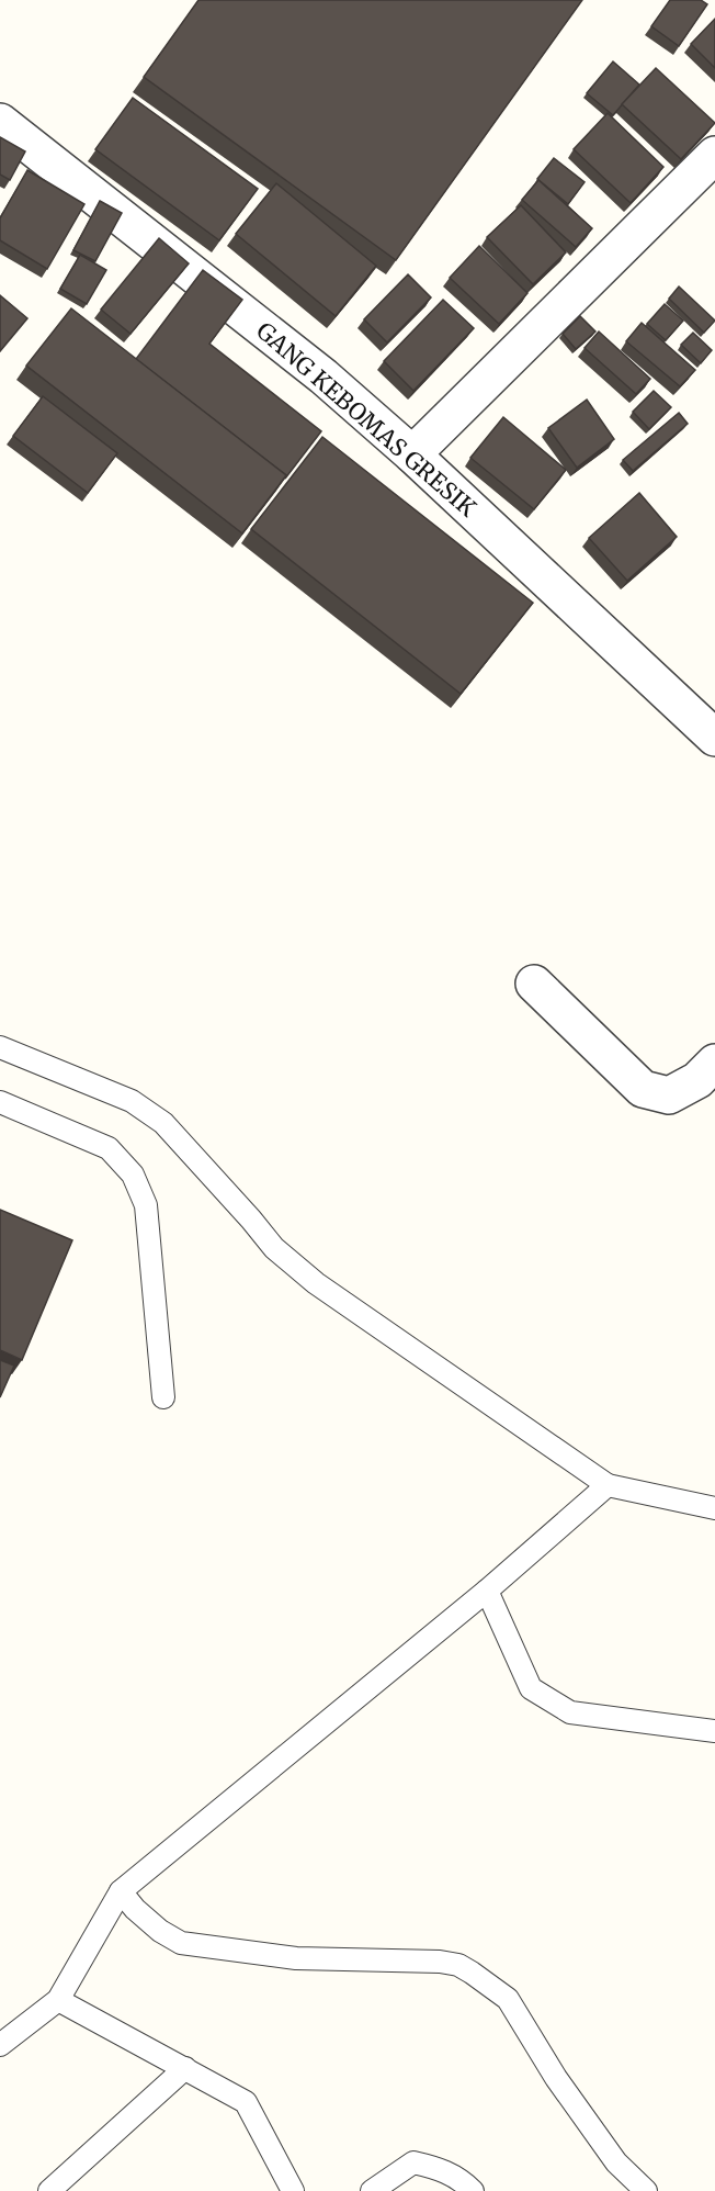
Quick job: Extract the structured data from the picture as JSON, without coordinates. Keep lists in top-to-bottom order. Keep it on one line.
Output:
{"streets":{"street":["GANG KEBOMAS GRESIK"]}}
